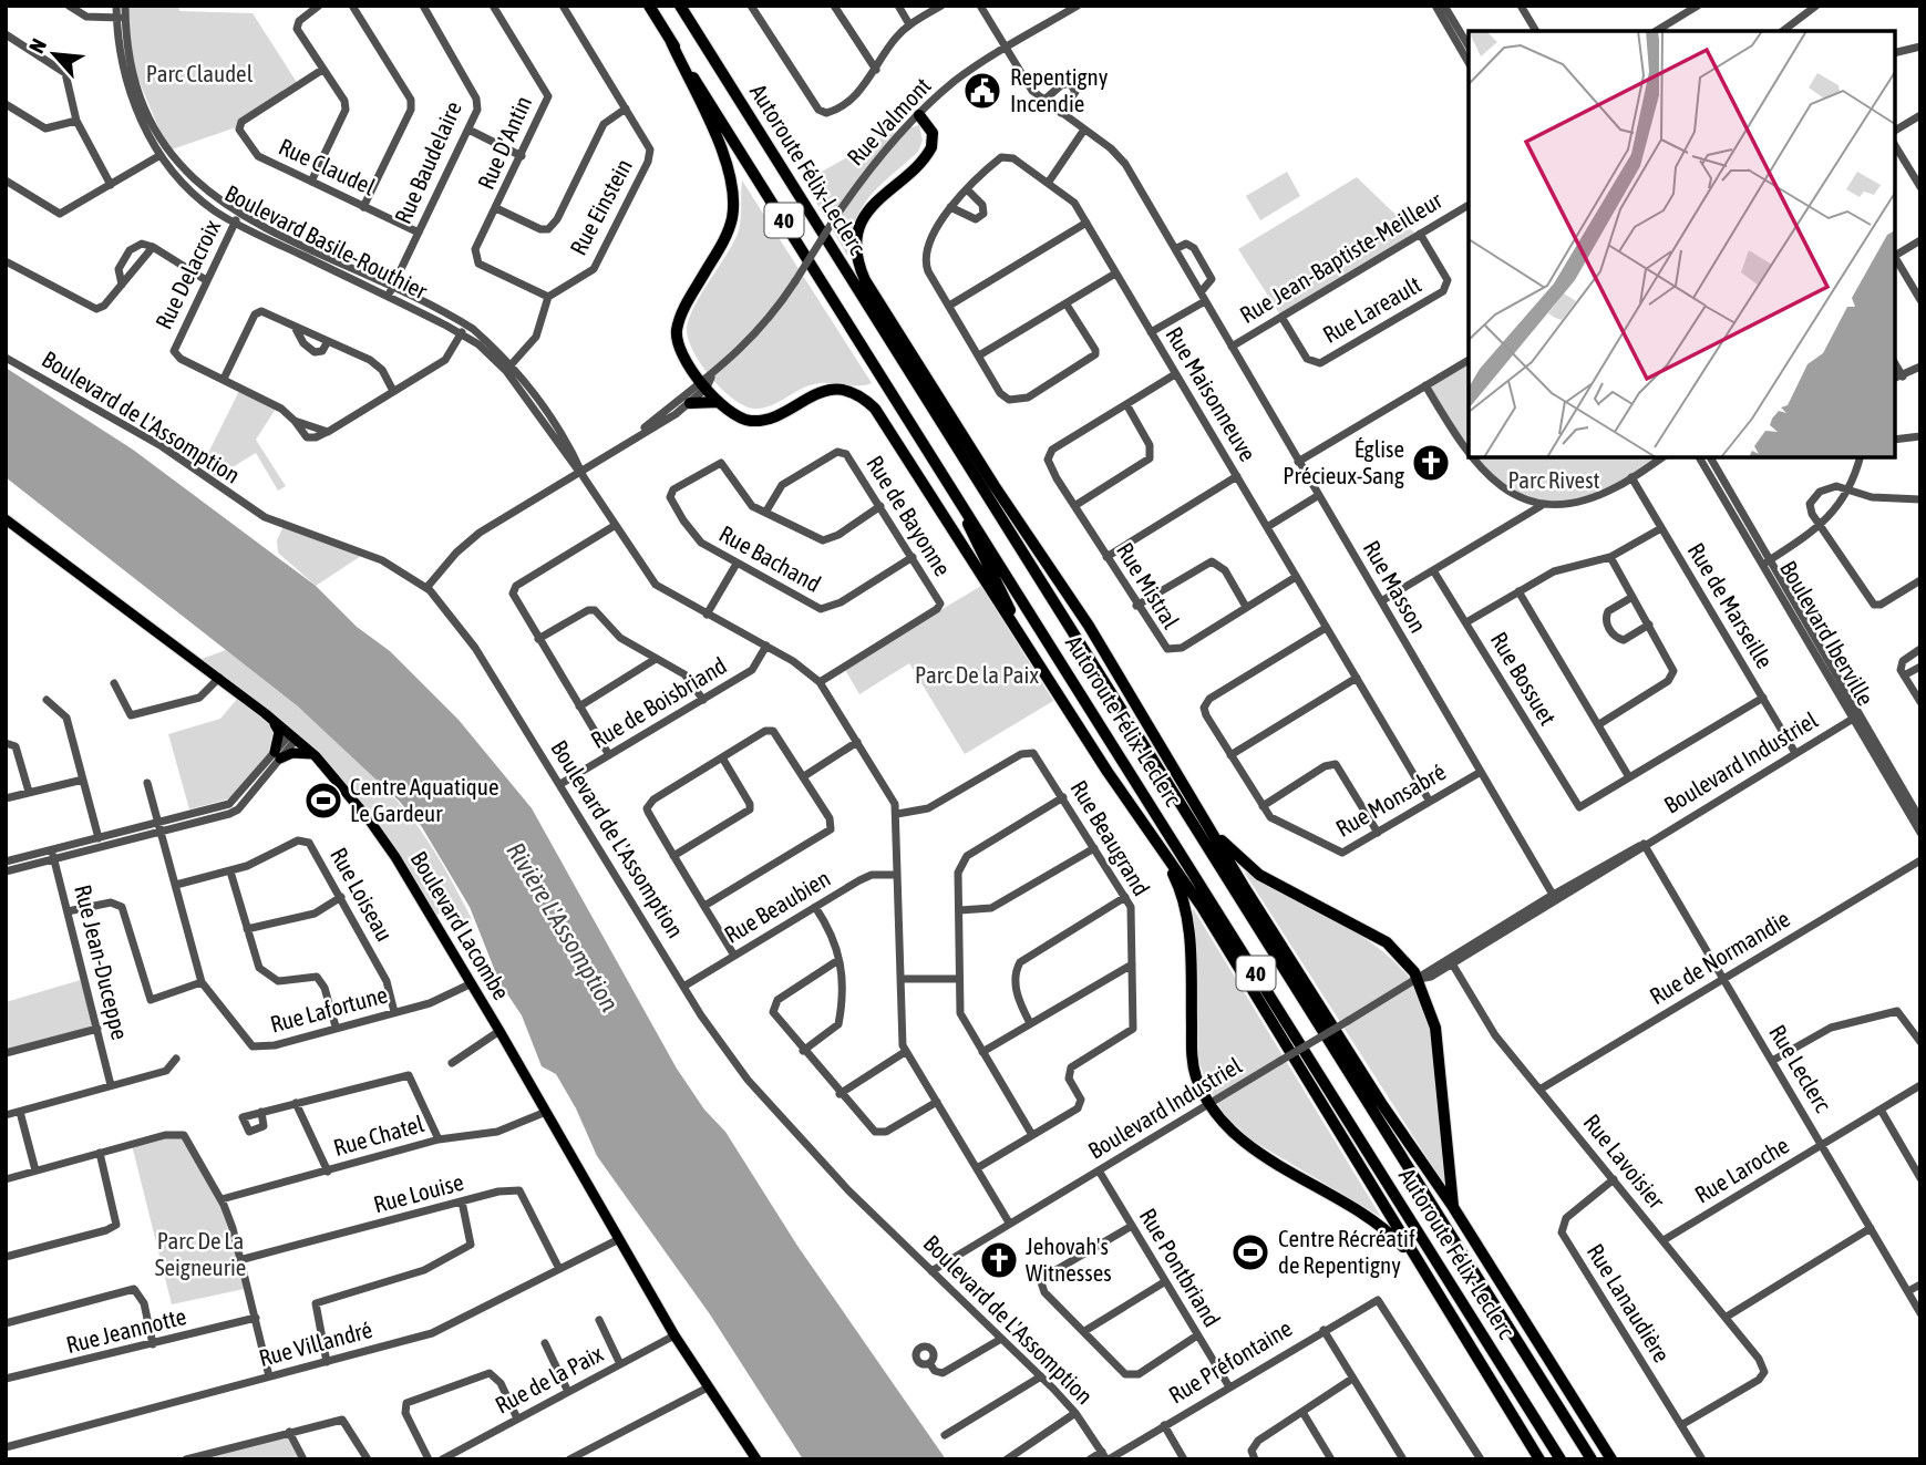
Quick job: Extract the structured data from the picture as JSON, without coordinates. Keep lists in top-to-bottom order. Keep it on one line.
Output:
{"streets":{"highway":["Autoroute Félix-Leclerc","40"],"main road":["Boulevard Lacombe"],"street":["Rue Valmont","Rue D'Antin","Rue Baudelaire","Rue Claudel","Rue Einstein","Boulevard Basile-Routhier","Rue Jean-Baptiste-Meilleur","Rue Delacroix","Rue Lareault","Rue Maisonneuve","Boulevard de L'Assomption","Rue de Bayonne","Rue Bachand","Rue Mistral","Rue Masson","Rue de Marseille","Boulevard Iberville","Rue Bossuet","Rue de Boisbriand","Boulevard Industriel","Rue Monsabré","Rue Beaugrand","Rue Loiseau","Rue Beaubien","Rue de Normandie","Rue Jean-Duceppe","Rue Lafortune","Rue Leclerc","Rue Chatel","Rue Lavoisier","Rue Laroche","Rue Louise","Rue Pontbriand","Rue Lanaudière","Rue Jeannotte","Rue Villandré","Rue Préfontaine","Rue de la Paix"]},"crossings":[["Rue Valmont","Boulevard Basile-Routhier"],["Rue Valmont","Boulevard de L'Assomption"],["Rue Valmont","Rue Masson"],["Rue D'Antin","Rue Einstein"],["Rue Baudelaire","Rue Claudel"],["Rue Baudelaire","Boulevard Basile-Routhier"],["Boulevard Basile-Routhier","Rue Delacroix"],["Boulevard Basile-Routhier","Rue de Bayonne"],["Boulevard Basile-Routhier","Rue de Boisbriand"],["Boulevard Basile-Routhier","Boulevard Industriel"],["Boulevard Basile-Routhier","Rue Beaugrand"],["Boulevard Basile-Routhier","Rue Beaubien"],["Rue Jean-Baptiste-Meilleur","Rue Lareault"],["Rue Jean-Baptiste-Meilleur","Rue Masson"],["Rue Maisonneuve","Rue Mistral"],["Rue Maisonneuve","Rue Monsabré"],["Boulevard de L'Assomption","Rue de Boisbriand"],["Boulevard de L'Assomption","Boulevard Industriel"],["Boulevard de L'Assomption","Rue Beaubien"],["Boulevard de L'Assomption","Rue Préfontaine"],["Rue de Bayonne","Rue Bachand"],["Rue Masson","Boulevard Industriel"],["Rue Masson","Rue Monsabré"],["Rue de Marseille","Boulevard Industriel"],["Boulevard Iberville","Boulevard Industriel"],["Boulevard Industriel","Rue Leclerc"],["Boulevard Industriel","Rue Lavoisier"],["Boulevard Industriel","Rue Pontbriand"],["Rue Loiseau","Rue Lafortune"],["Boulevard Lacombe","Rue Lafortune"],["Boulevard Lacombe","Rue Chatel"],["Boulevard Lacombe","Rue Villandré"],["Boulevard Lacombe","Rue de la Paix"],["Rue de Normandie","Rue Leclerc"],["Rue de Normandie","Rue Lavoisier"],["Rue Leclerc","Rue Laroche"],["Rue Lavoisier","Rue Laroche"],["Rue Lavoisier","Rue Lanaudière"],["Rue Louise","Rue Villandré"],["Rue Pontbriand","Rue Préfontaine"]],"water":["Rivière L'Assomption"],"parks":["Parc Claudel","Parc Rivest","Parc De la Paix","Parc De La Seigneurie"],"places":{"public building":["Repentigny Incendie"],"church":["Église Précieux-Sang","Jehovah's Witnesses"],"sports":["Centre Aquatique Le Gardeur","Centre Récréatif de Repentigny"]},"north":"top left"}
